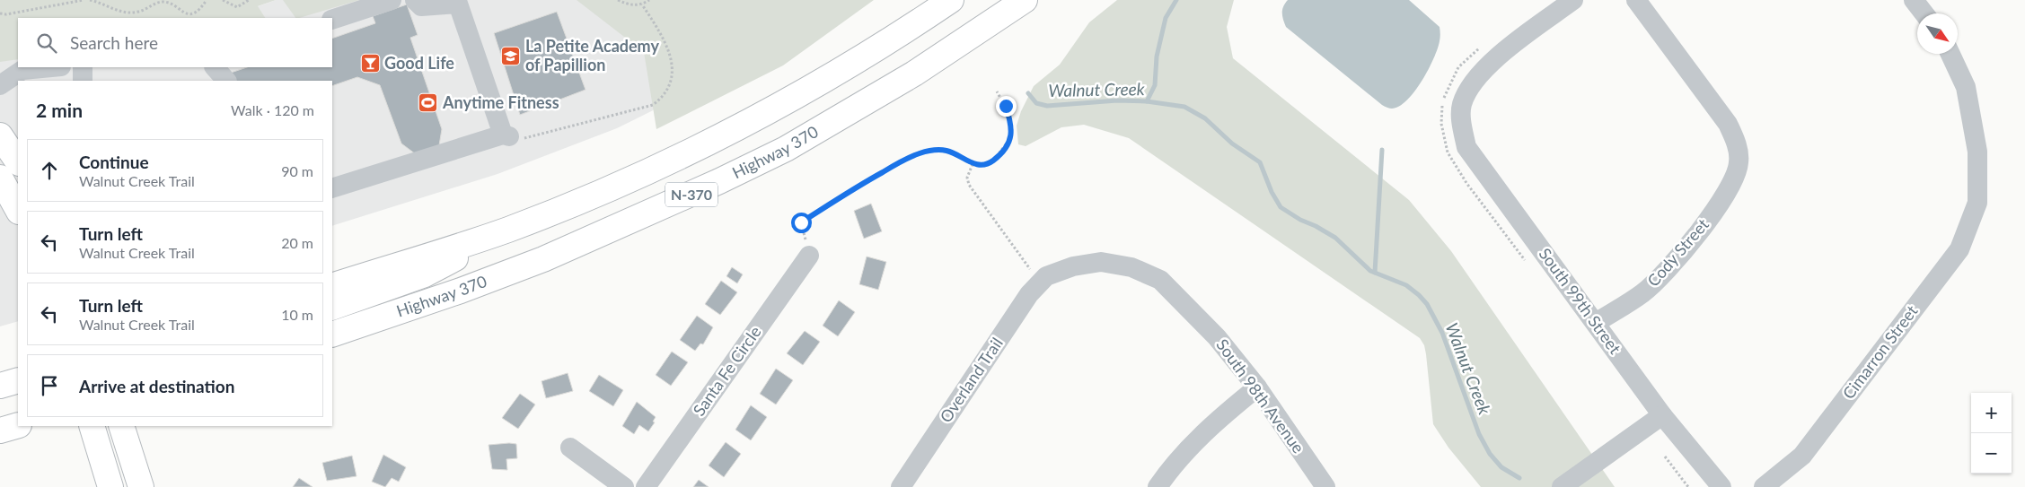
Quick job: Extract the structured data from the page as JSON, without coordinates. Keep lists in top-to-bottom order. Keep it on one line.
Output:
{"streets":{"main road":["Highway 370","N-370"],"street":["Cody Street","South 99th Street","Cimarron Street","Santa Fe Circle","Overland Trail","South 98th Avenue"]},"crossings":[["Cody Street","South 99th Street"],["Overland Trail","South 98th Avenue"]],"water":["Walnut Creek"],"places":{"school or university":["La Petite Academy of Papillion"],"bar":["Good Life"],"sports":["Anytime Fitness"]},"north":"bottom right","page":{"search":"Search here","heading":["2 min","Walk · 120 m"],"list":[["Continue","Walnut Creek Trail","90 m"],["Turn left","Walnut Creek Trail","20 m"],["Turn left","Walnut Creek Trail","10 m"],"Arrive at destination"],"map_buttons":["+","−"]}}
